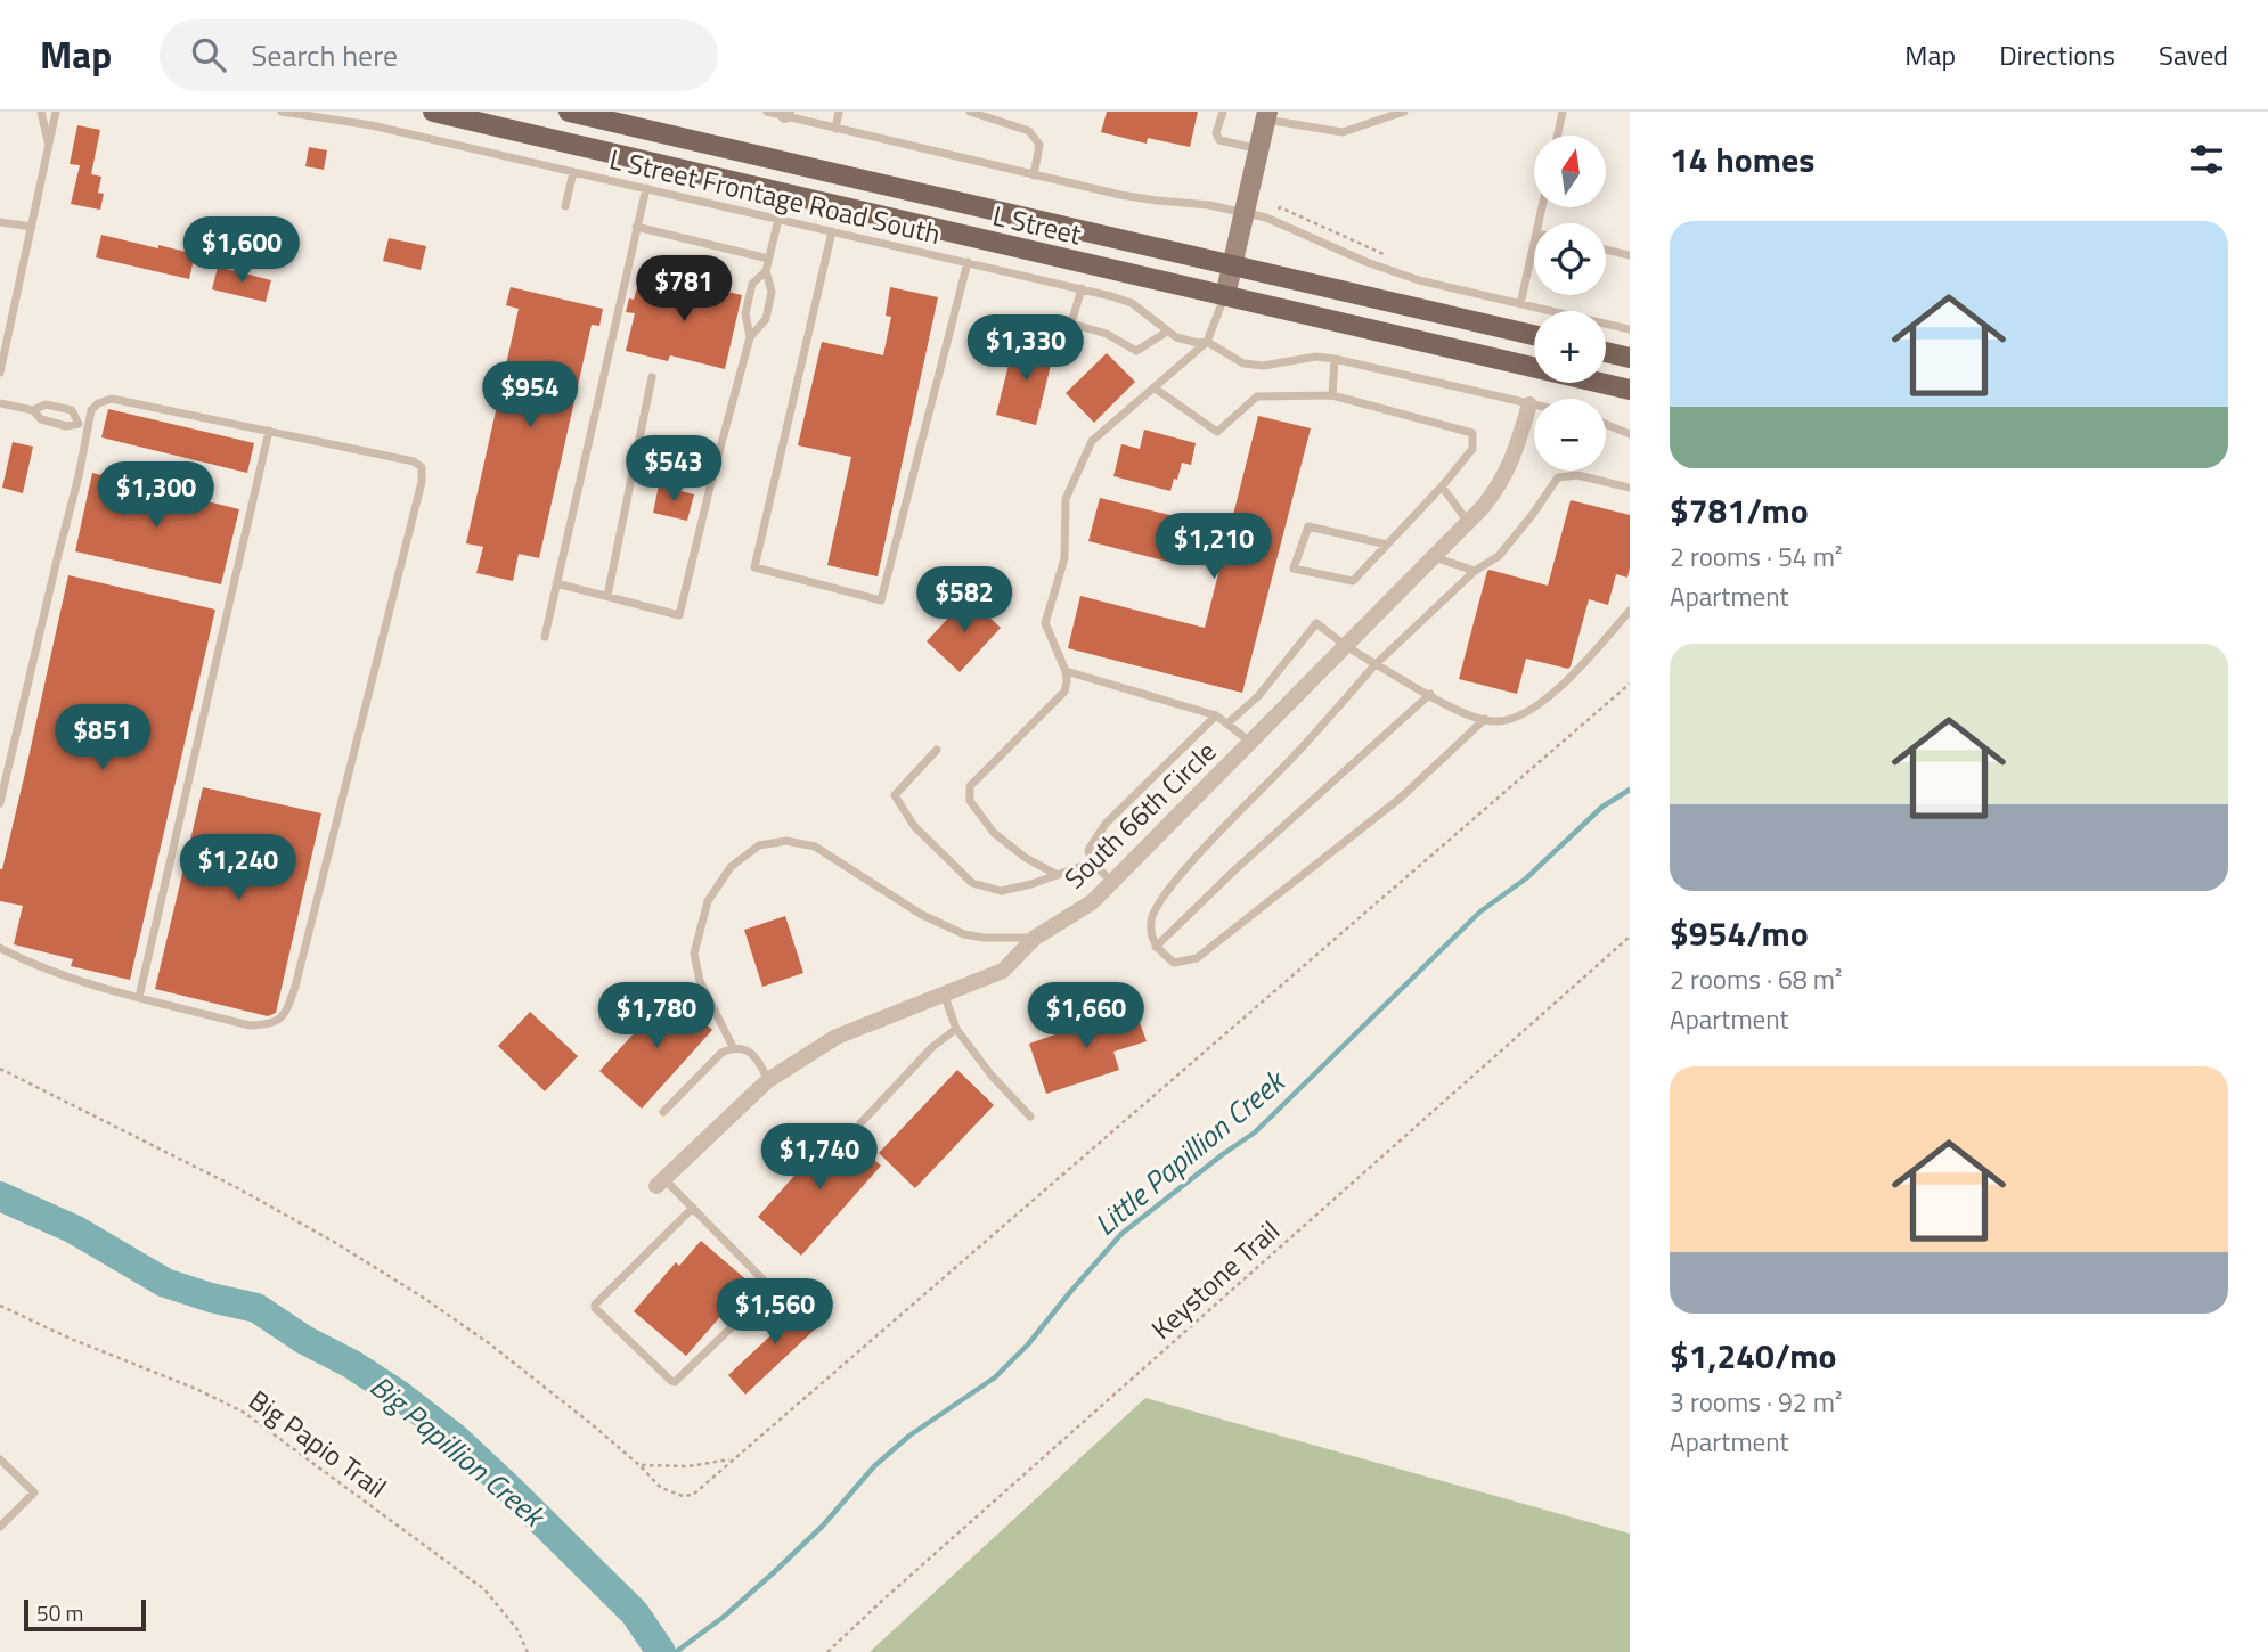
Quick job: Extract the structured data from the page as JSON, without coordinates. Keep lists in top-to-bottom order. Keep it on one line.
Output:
{"streets":{"main road":["L Street"],"street":["South 66th Circle"],"lane":["L Street Frontage Road South"],"path":["Keystone Trail","Big Papio Trail"]},"crossings":[["L Street Frontage Road South","South 66th Circle"]],"water":["Little Papillion Creek","Big Papillion Creek"],"scale_bar":"50 m","north":"top","page":{"header":"Map","search":"Search here","nav":["Map","Directions","Saved"],"heading":"14 homes","map_buttons":["+","−"],"list":[{"name":"$781/mo","note":"2 rooms · 54 m² · Apartment"},{"name":"$954/mo","note":"2 rooms · 68 m² · Apartment"},{"name":"$1,240/mo","note":"3 rooms · 92 m² · Apartment"}],"price":["$1,600","$781","$1,330","$954","$543","$1,300","$1,210","$582","$851","$1,240","$1,780","$1,660","$1,740","$1,560"],"scale":"50 m"}}
